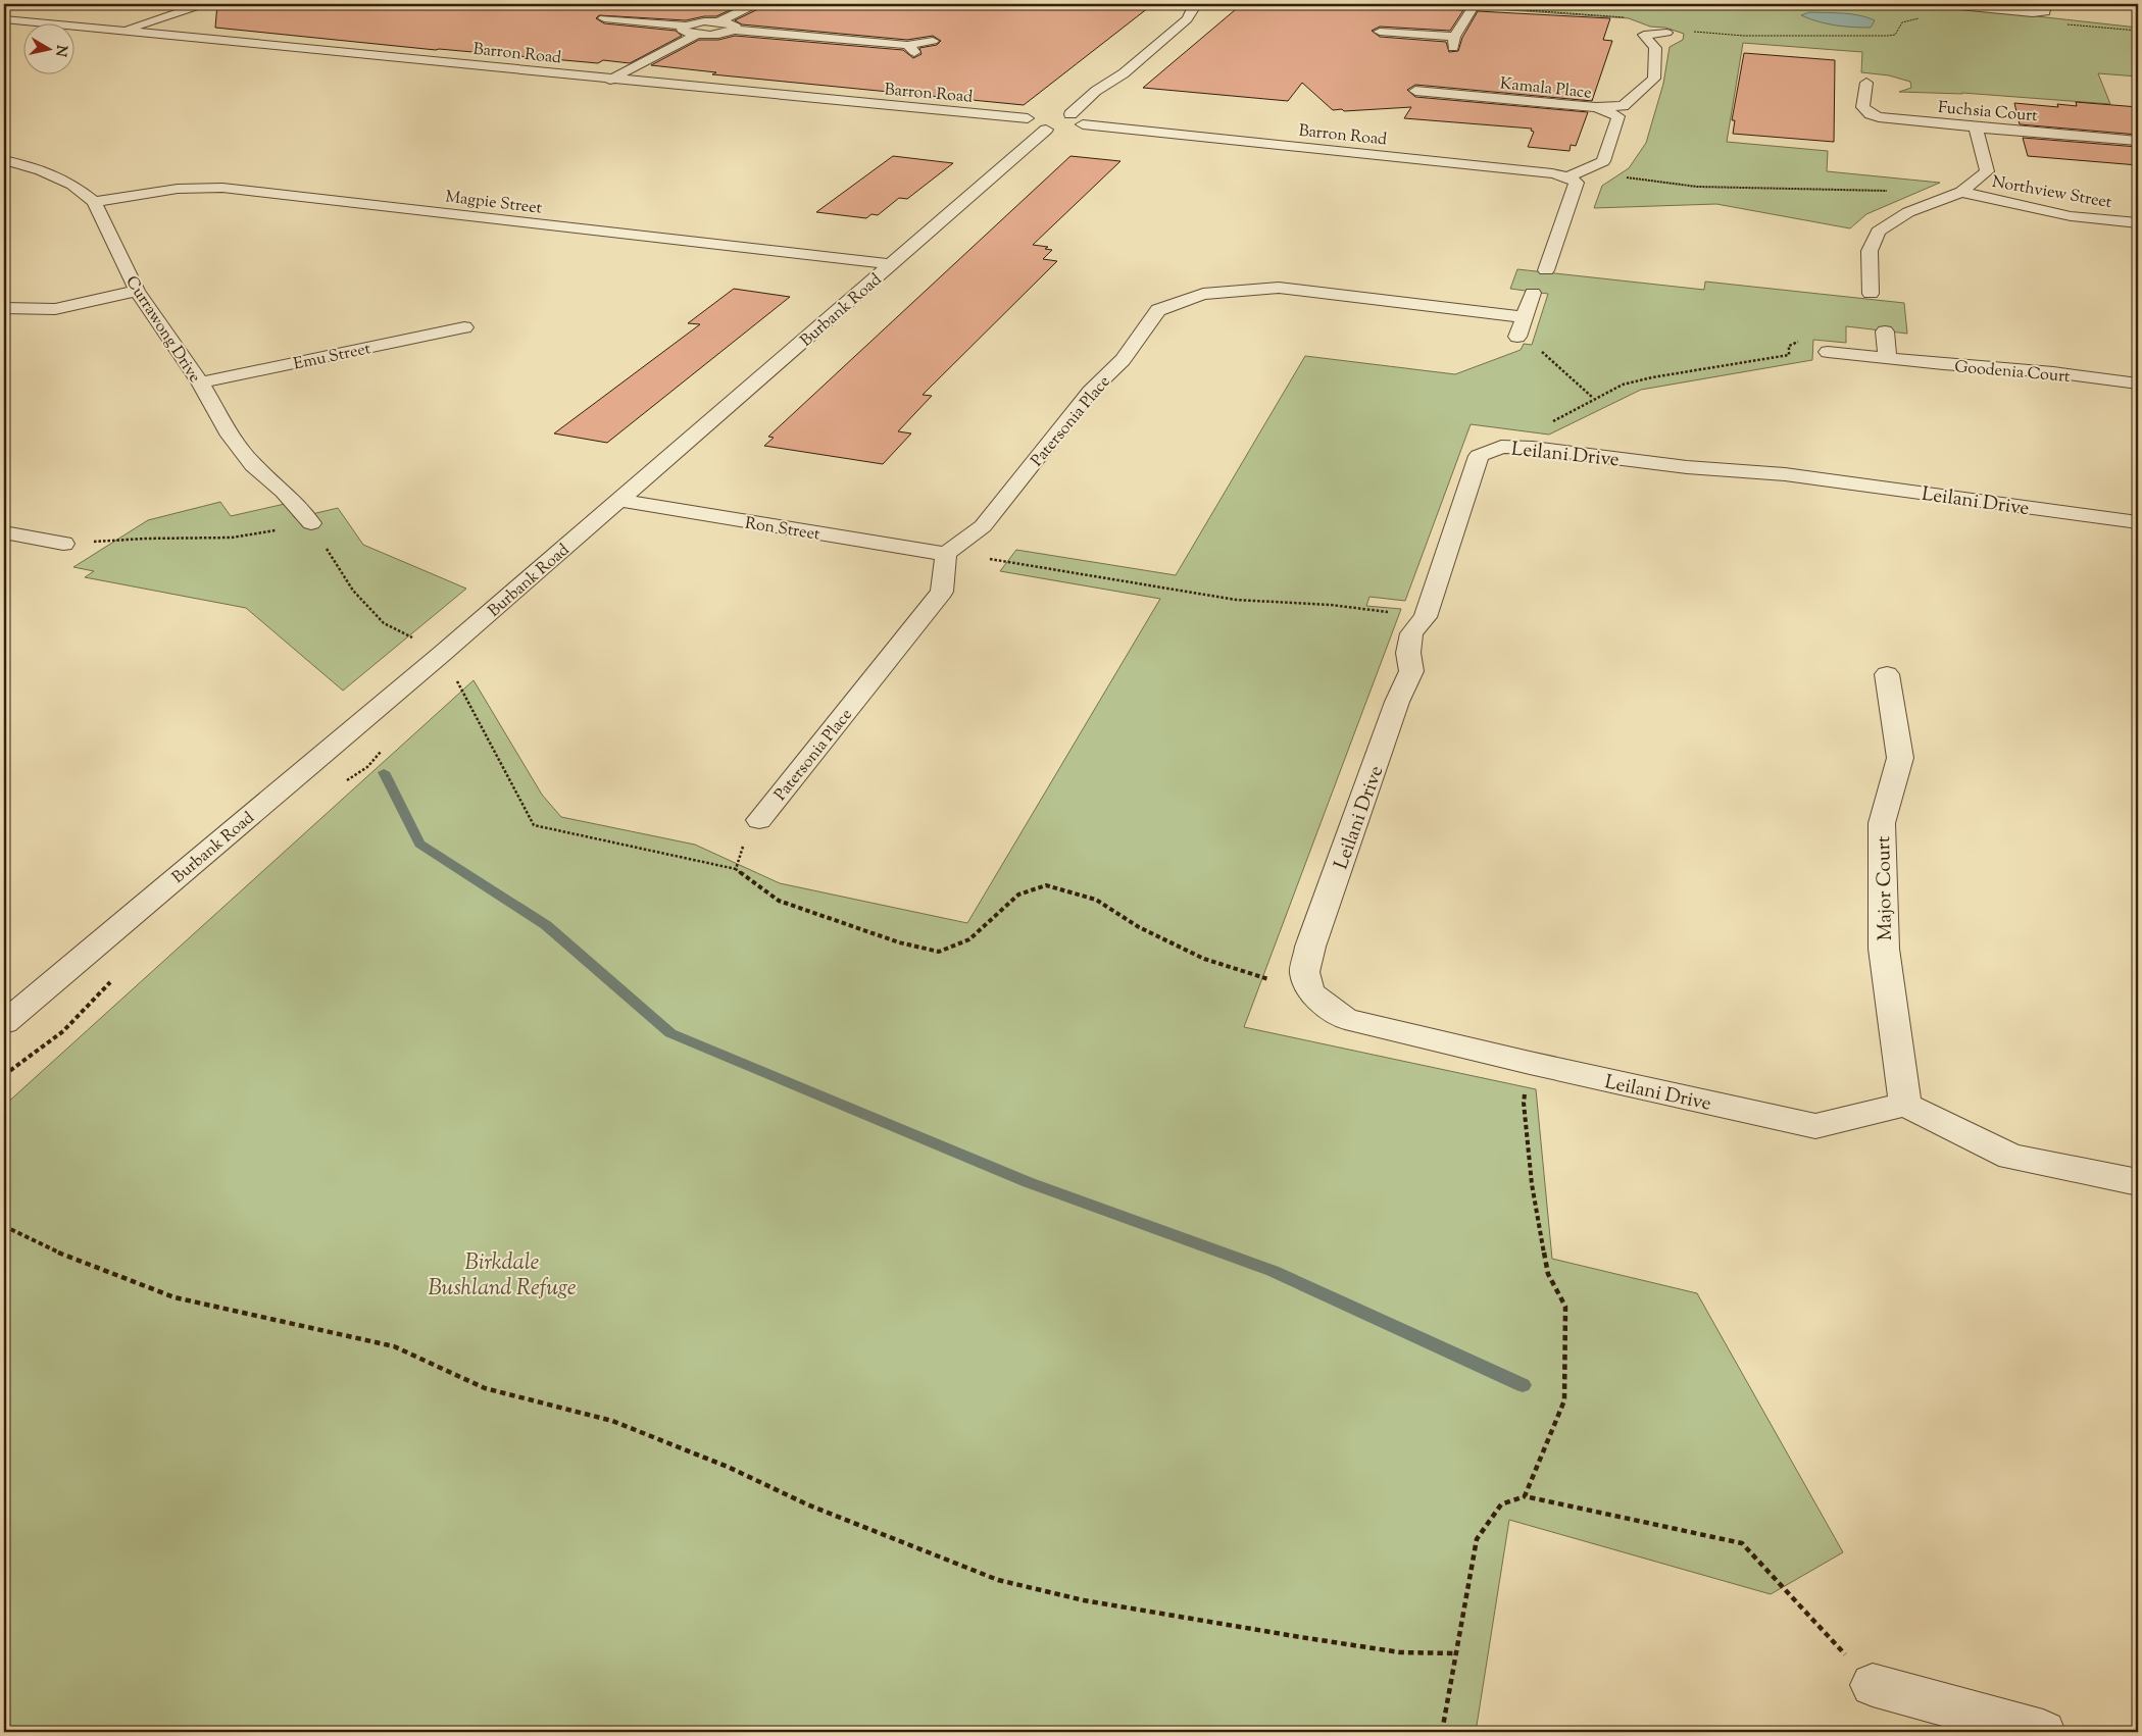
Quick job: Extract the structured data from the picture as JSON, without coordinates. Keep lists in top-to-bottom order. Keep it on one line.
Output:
{"streets":{"street":["Barron Road","Kamala Place","Fuchsia Court","Northview Street","Magpie Street","Burbank Road","Currawong Drive","Emu Street","Goodenia Court","Patersonia Place","Leilani Drive","Ron Street","Major Court"]},"crossings":[["Barron Road","Kamala Place"],["Barron Road","Burbank Road"],["Magpie Street","Burbank Road"],["Magpie Street","Currawong Drive"],["Burbank Road","Ron Street"],["Currawong Drive","Emu Street"],["Patersonia Place","Ron Street"],["Leilani Drive","Major Court"]],"parks":["Birkdale Bushland Refuge"],"north":"right"}
